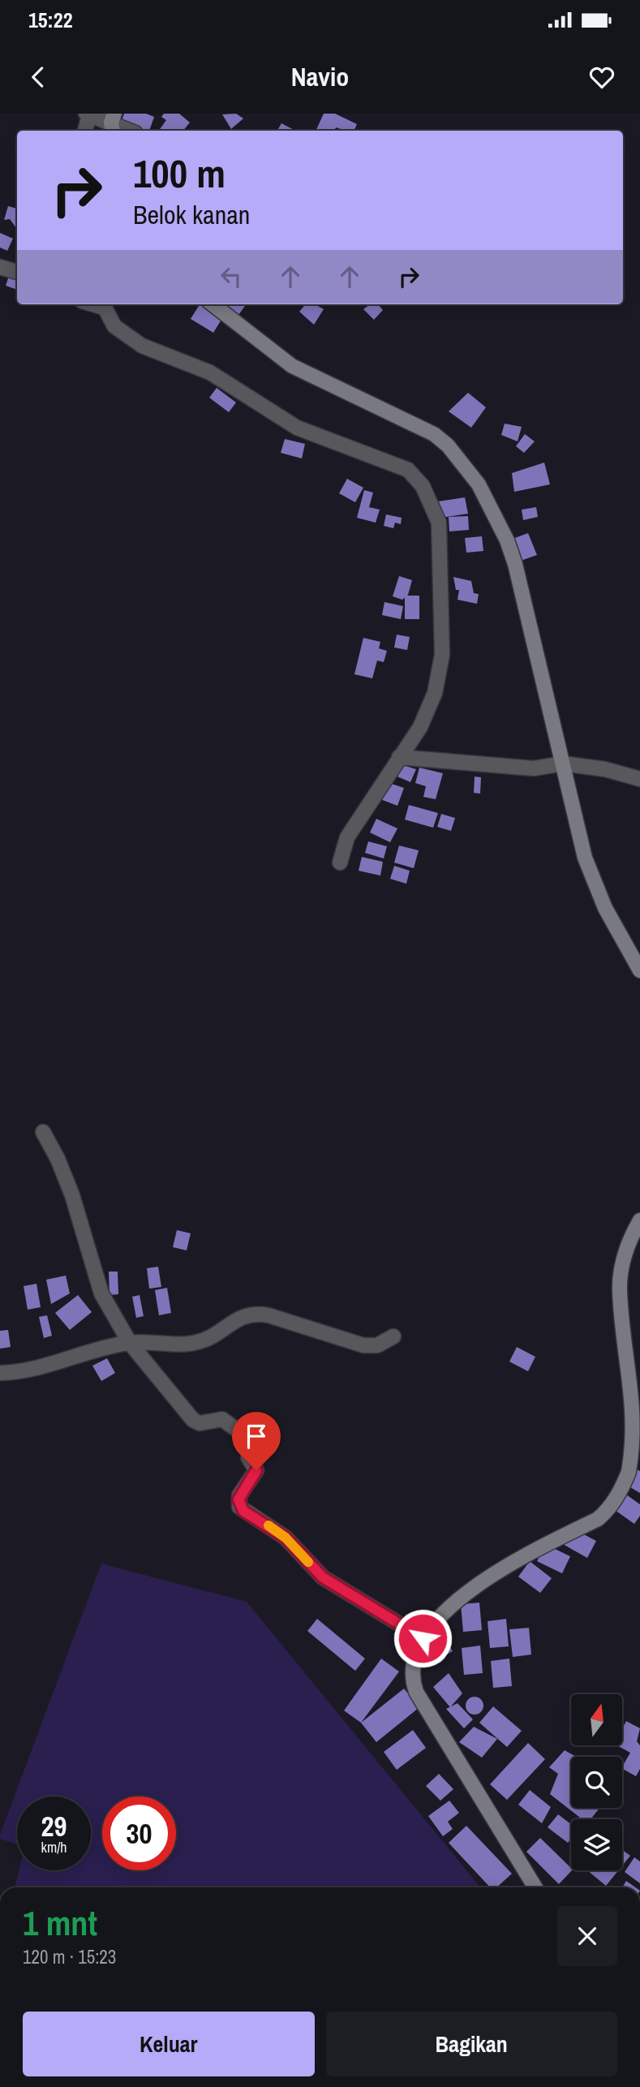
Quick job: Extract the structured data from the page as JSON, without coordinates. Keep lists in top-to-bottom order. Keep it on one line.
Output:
{"north":"top","page":{"status":"15:22","header":"Navio","turn":["100 m","Belok kanan"],"speed":"29 km/h","limit":"30","heading":["1 mnt","120 m · 15:23"],"buttons":["Keluar","Bagikan"]}}
